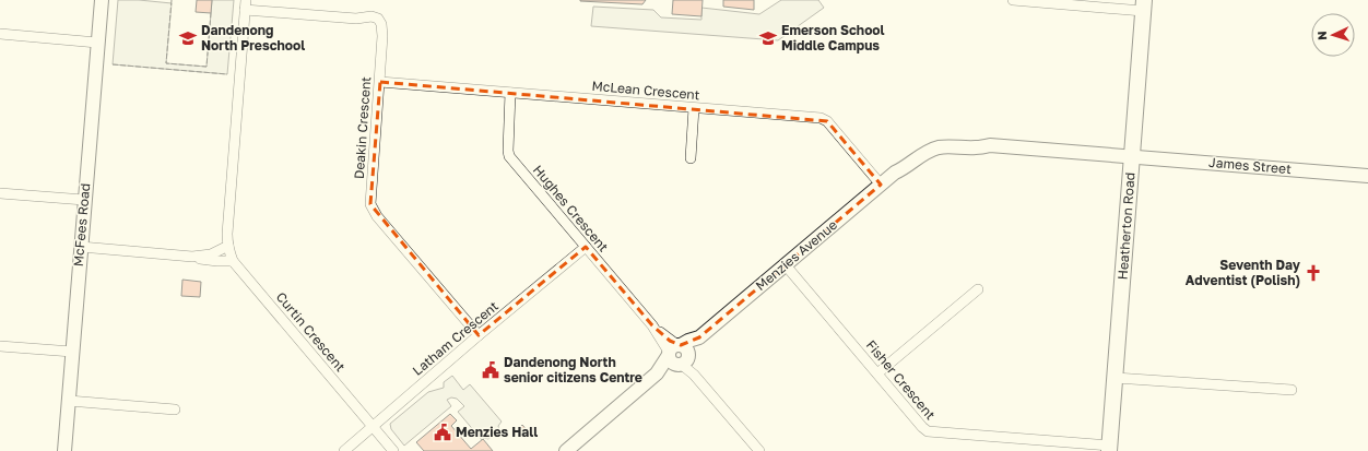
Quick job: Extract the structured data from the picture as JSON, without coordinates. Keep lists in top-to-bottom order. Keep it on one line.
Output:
{"streets":{"main road":["Heatherton Road"],"street":["McLean Crescent","Deakin Crescent","James Street","Hughes Crescent","McFees Road","Menzies Avenue","Curtin Crescent","Latham Crescent","Fisher Crescent"]},"crossings":[["McLean Crescent","Deakin Crescent"],["McLean Crescent","Hughes Crescent"],["McLean Crescent","Menzies Avenue"],["Deakin Crescent","Latham Crescent"],["James Street","Heatherton Road"],["James Street","Menzies Avenue"],["Hughes Crescent","Menzies Avenue"],["Hughes Crescent","Latham Crescent"],["Heatherton Road","Menzies Avenue"],["Heatherton Road","Fisher Crescent"],["Menzies Avenue","Fisher Crescent"],["Curtin Crescent","Latham Crescent"]],"places":{"school or university":["Dandenong North Preschool","Emerson School Middle Campus"],"church":["Seventh Day Adventist (Polish)"],"public building":["Dandenong North senior citizens Centre","Menzies Hall"]},"north":"left"}
